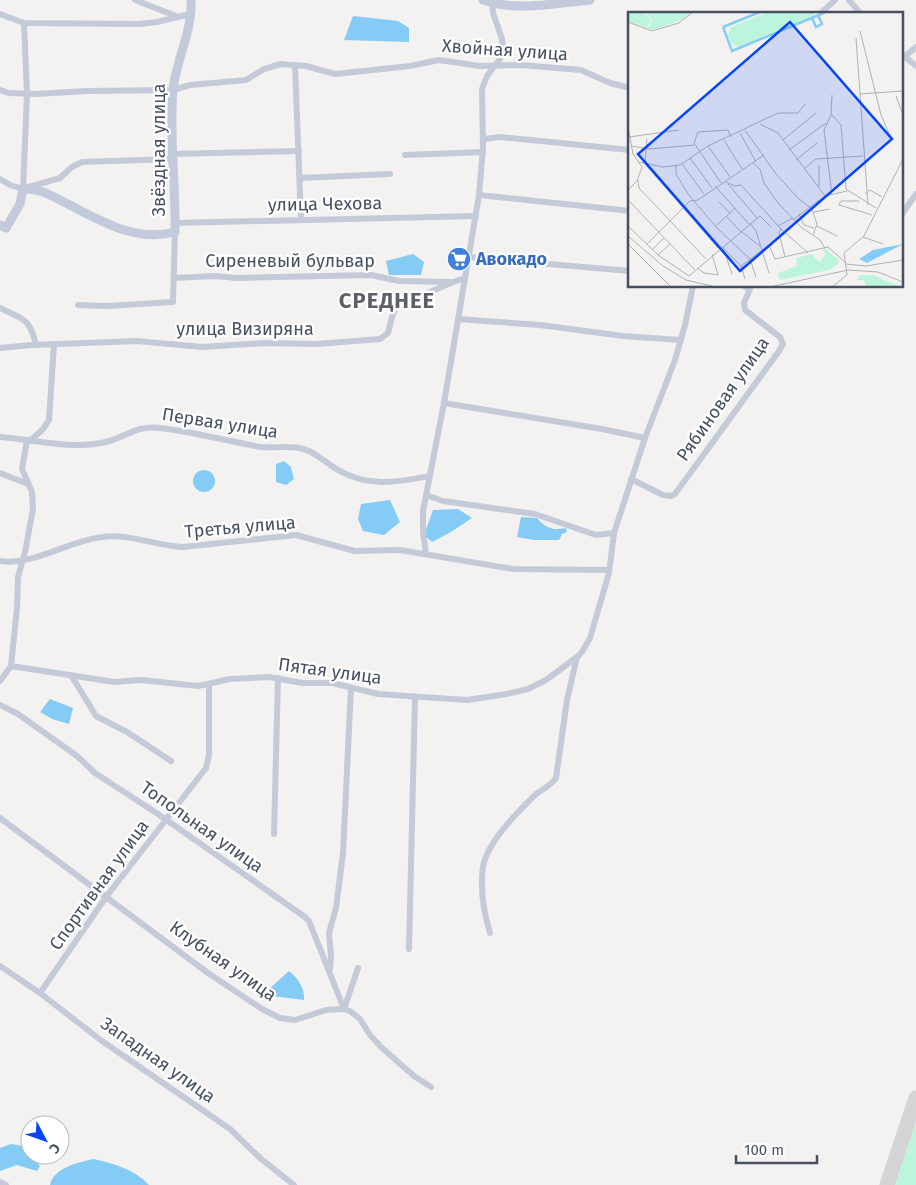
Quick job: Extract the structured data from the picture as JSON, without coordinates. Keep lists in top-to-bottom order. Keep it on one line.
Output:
{"streets":{"street":["Хвойная улица","Звёздная улица","улица Чехова","Сиреневый бульвар","улица Визиряна","Рябиновая улица","Первая улица","Третья улица","Пятая улица","Топольная улица","Спортивная улица","Клубная улица","Западная улица"]},"crossings":[["Хвойная улица","Звёздная улица"],["Звёздная улица","улица Чехова"],["Звёздная улица","Сиреневый бульвар"],["Сиреневый бульвар","улица Визиряна"],["Пятая улица","Спортивная улица"],["Топольная улица","Спортивная улица"],["Топольная улица","Клубная улица"],["Спортивная улица","Клубная улица"],["Спортивная улица","Западная улица"]],"districts":["СРЕДНЕЕ"],"places":{"supermarket":["Авокадо"]},"scale_bar":"100 m","north":"bottom right"}
